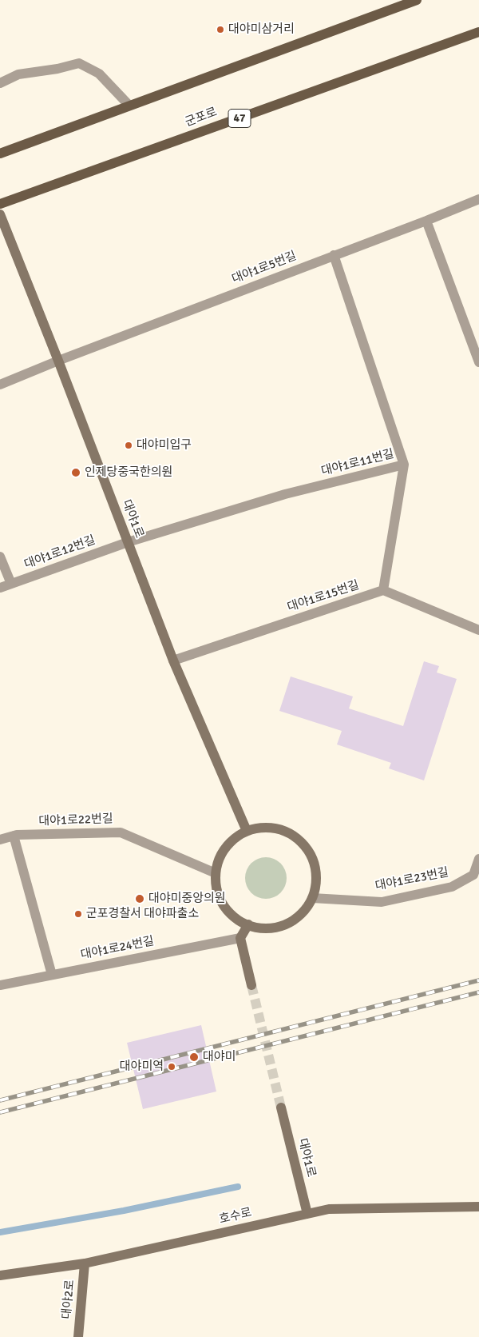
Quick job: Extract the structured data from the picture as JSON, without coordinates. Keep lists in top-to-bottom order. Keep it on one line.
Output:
{"streets":{"main road":["군포로","47"],"street":["대야1로5번길","대야1로11번길","대야1로","대야1로12번길","대야1로15번길","대야1로22번길","대야1로23번길","대야1로24번길","호수로","대야2로"]},"crossings":[["대야1로5번길","대야1로11번길"],["대야1로5번길","대야1로"],["대야1로11번길","대야1로"],["대야1로11번길","대야1로12번길"],["대야1로","대야1로12번길"],["대야1로","대야1로15번길"],["대야1로","대야1로22번길"],["대야1로","대야1로23번길"],["대야1로","호수로"],["대야1로22번길","대야1로23번길"],["호수로","대야2로"]],"places":["대야미삼거리","대야미입구","인제당중국한의원","대야미중앙의원","군포경찰서 대야파출소","대야미","대야미역"]}
